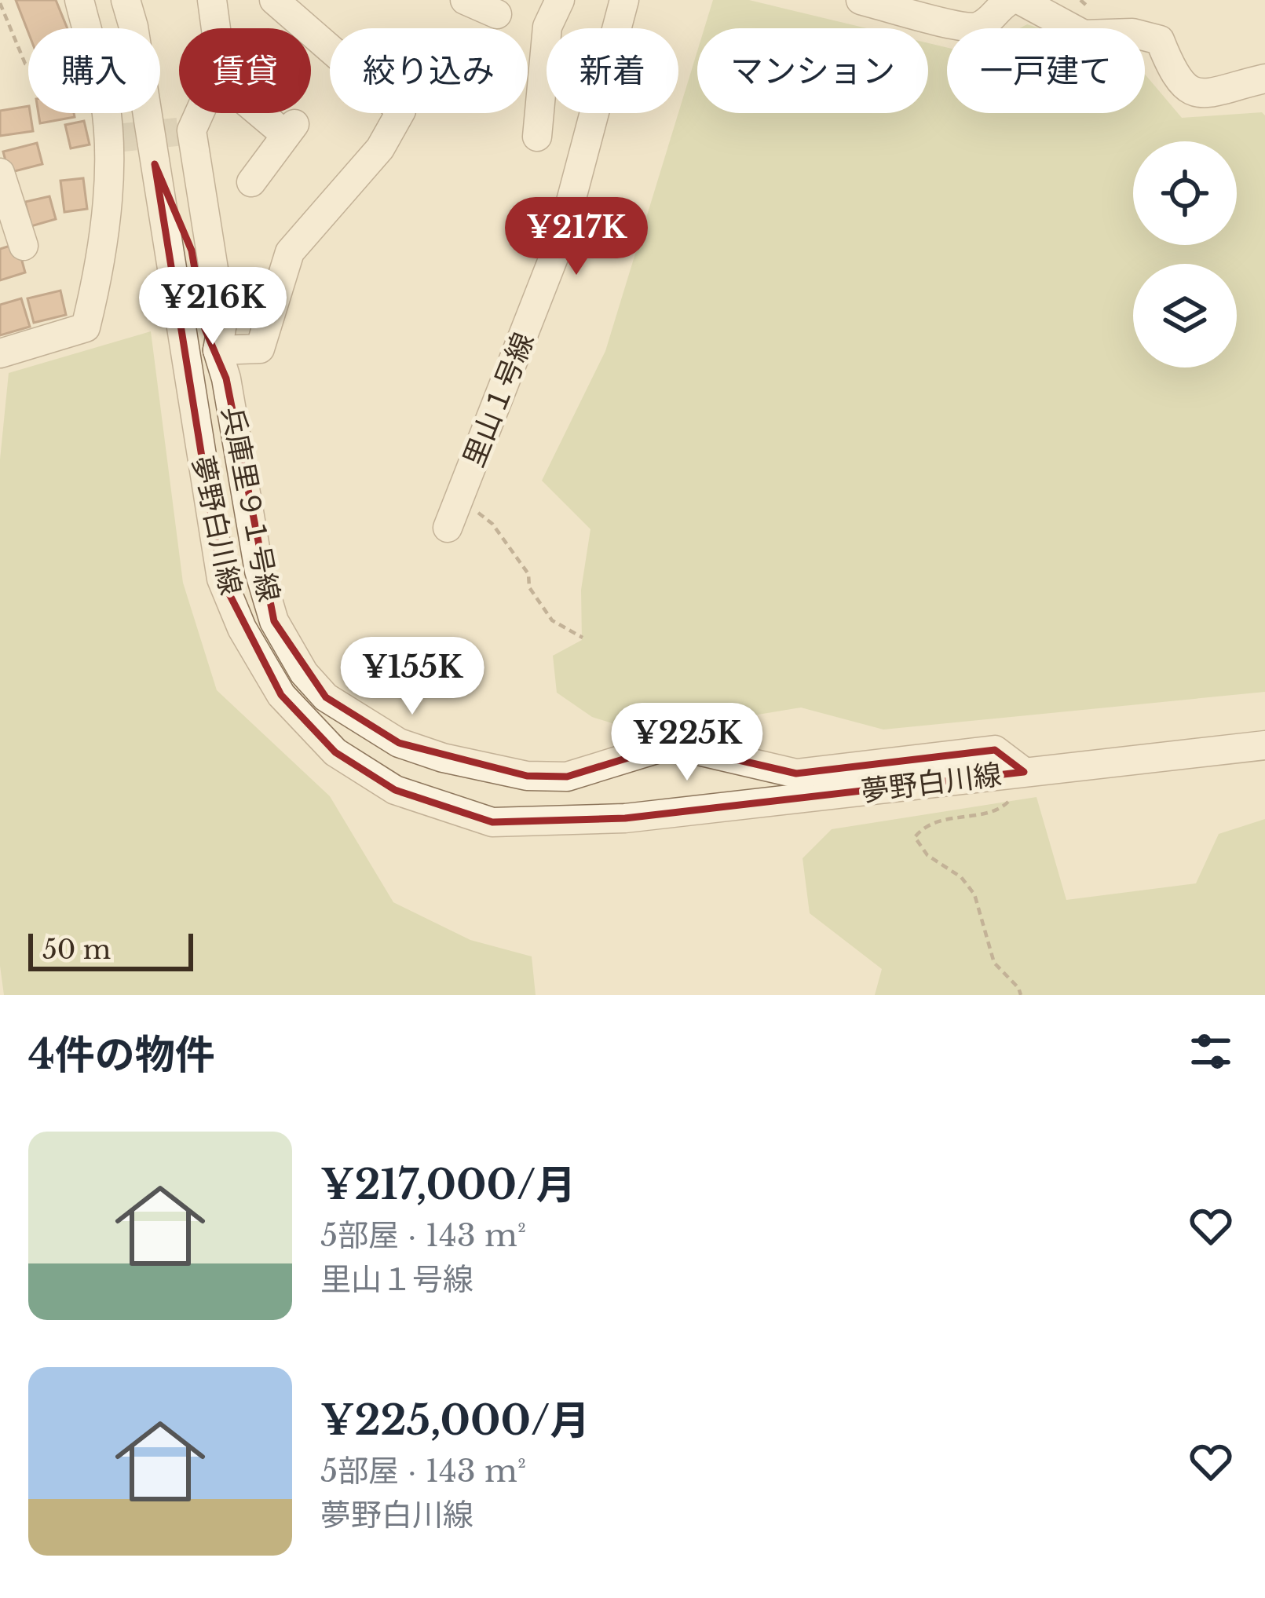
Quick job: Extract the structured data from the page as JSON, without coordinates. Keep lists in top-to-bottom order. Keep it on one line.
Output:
{"streets":{"street":["里山１号線","兵庫里９１号線","夢野白川線"]},"crossings":[["兵庫里９１号線","夢野白川線"]],"scale_bar":"50 m","page":{"chip":["購入","賃貸","絞り込み","新着","マンション","一戸建て"],"price":["¥217K","¥216K","¥155K","¥225K"],"scale":"50 m","heading":"4件の物件","list":[{"name":"¥217,000/月","note":"5部屋 · 143 m² · 里山１号線"},{"name":"¥225,000/月","note":"5部屋 · 143 m² · 夢野白川線"}]}}
